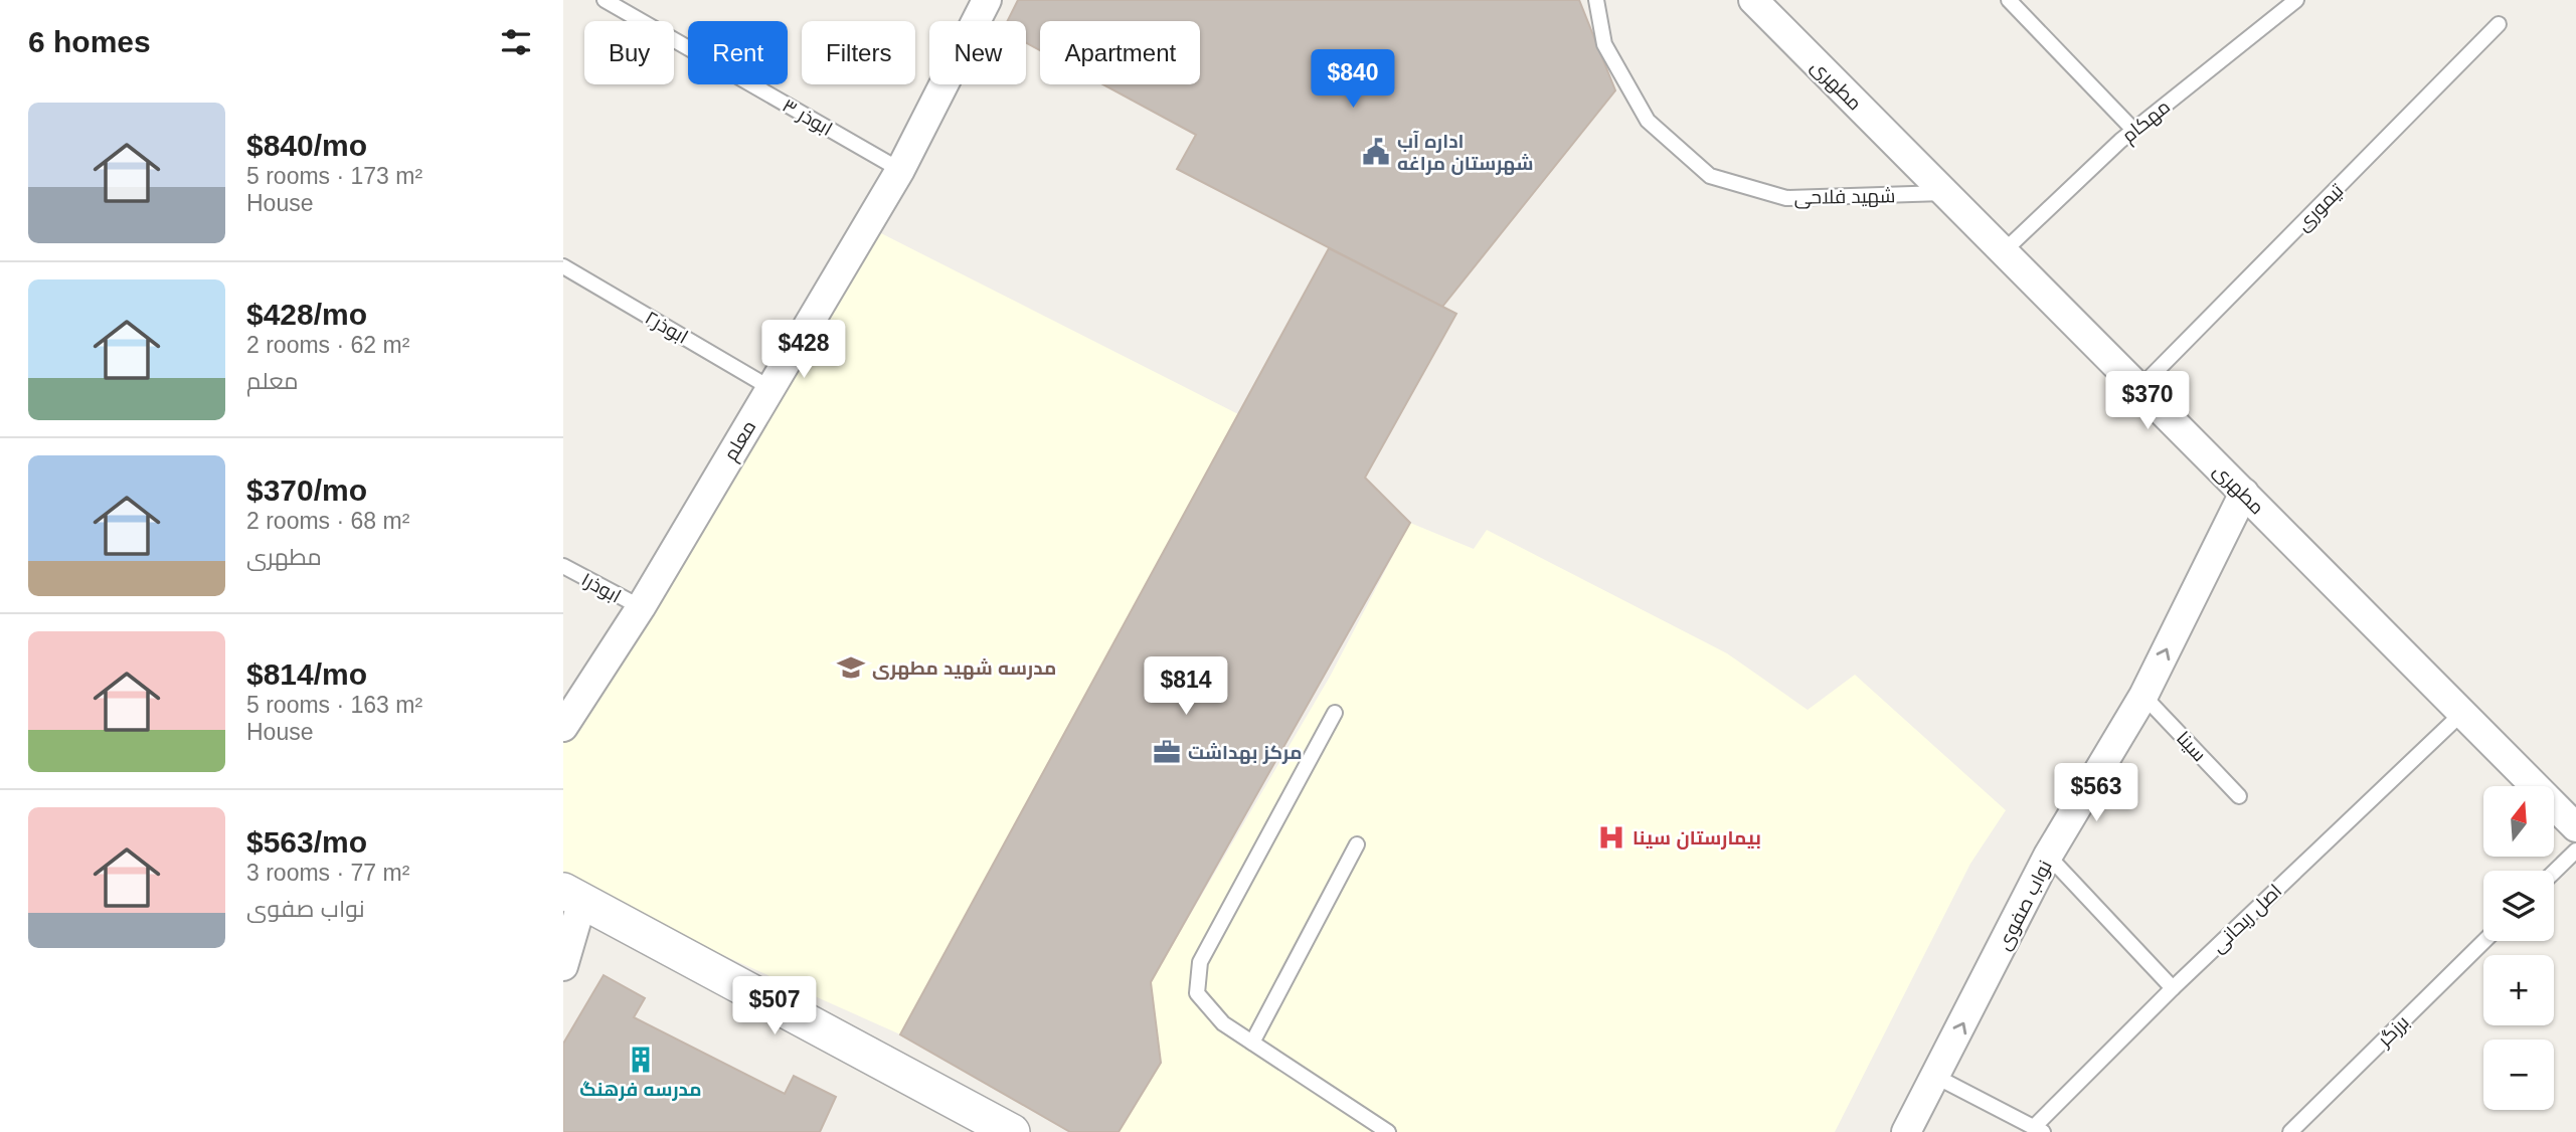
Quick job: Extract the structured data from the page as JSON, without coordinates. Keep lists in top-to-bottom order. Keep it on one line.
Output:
{"streets":{"street":["مطهری","معلم","نواب صفوی"],"lane":["ابوذر ۳","مهکام","شهید فلاحی","تیموری","ابوذر۲","ابوذر۱","سینا","اصل ریحانی","برزگر"]},"crossings":[["مطهری","مهکام"],["مطهری","شهید فلاحی"],["مطهری","تیموری"],["مطهری","نواب صفوی"],["مطهری","اصل ریحانی"],["ابوذر ۳","معلم"],["ابوذر۲","معلم"],["معلم","ابوذر۱"],["سینا","نواب صفوی"]],"one_way":["نواب صفوی"],"places":{"public building":["اداره آب شهرستان مراغه"],"school or university":["مدرسه شهید مطهری"],"office":["مرکز بهداشت"],"hospital":["بیمارستان سینا"],"building":["مدرسه فرهنگ"]},"north":"top","page":{"heading":"6 homes","chip":["Buy","Rent","Filters","New","Apartment"],"price":["$840","$428","$370","$814","$563","$507"],"list":[{"name":"$840/mo","note":"5 rooms · 173 m² · House"},{"name":"$428/mo","note":"2 rooms · 62 m² · معلم"},{"name":"$370/mo","note":"2 rooms · 68 m² · مطهری"},{"name":"$814/mo","note":"5 rooms · 163 m² · House"},{"name":"$563/mo","note":"3 rooms · 77 m² · نواب صفوی"}],"map_buttons":["+","−"]}}
